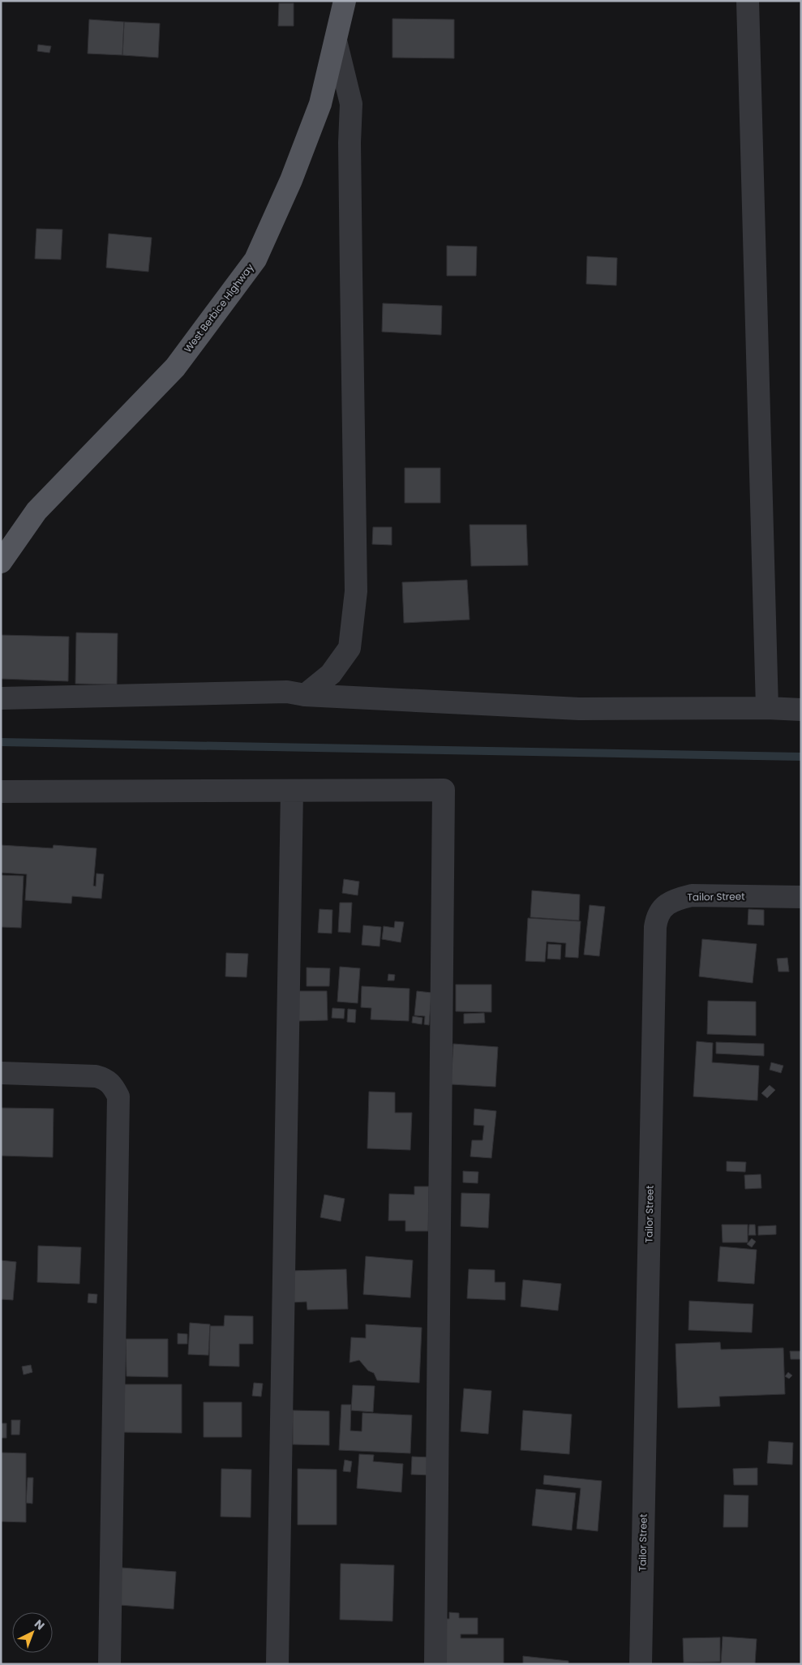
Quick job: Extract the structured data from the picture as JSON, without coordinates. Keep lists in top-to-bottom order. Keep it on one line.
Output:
{"streets":{"main road":["West Berbice Highway"],"street":["Tailor Street"]},"north":"top right"}
